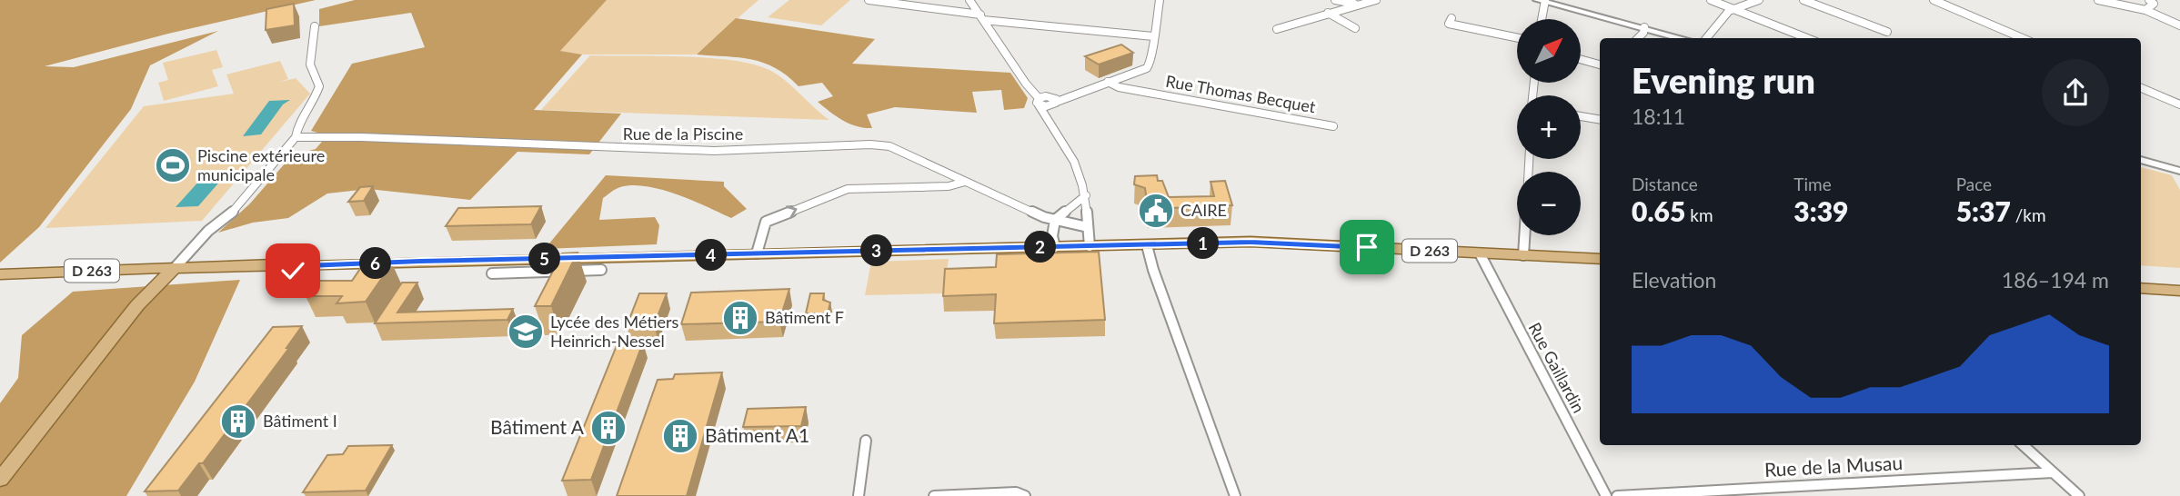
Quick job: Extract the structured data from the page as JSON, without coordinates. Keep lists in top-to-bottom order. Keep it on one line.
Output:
{"streets":{"main road":["D 263"],"street":["Rue Thomas Becquet","Rue de la Piscine","Rue Gaillardin","Rue de la Musau"]},"crossings":[["D 263","Rue Gaillardin"]],"places":{"sports":["Piscine extérieure municipale"],"public building":["CAIRE"],"building":["Bâtiment F","Bâtiment I","Bâtiment A","Bâtiment A1"],"school or university":["Lycée des Métiers Heinrich-Nessel"]},"north":"top right","page":{"map_buttons":["+","−"],"heading":["Evening run","18:11"],"stats":[["Distance","0.65 km"],["Time","3:39"],["Pace","5:37 /km"]],"pins":["1","2","3","4","5","6"],"chart":["Elevation","186–194 m"]}}
